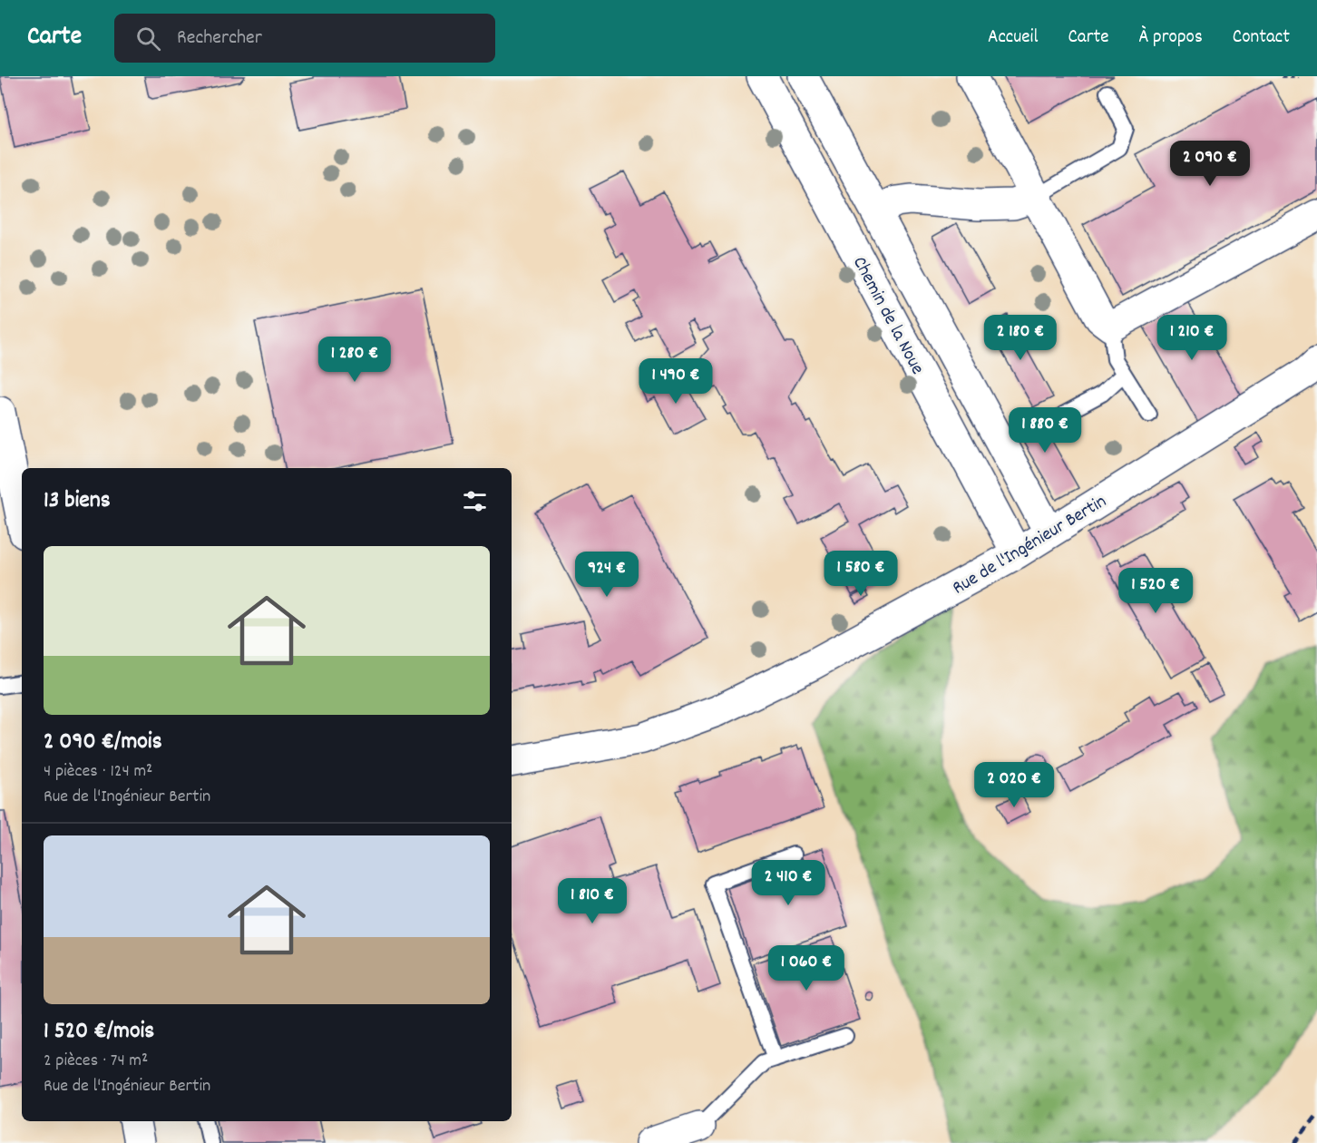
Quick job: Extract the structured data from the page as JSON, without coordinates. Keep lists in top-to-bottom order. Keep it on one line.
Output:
{"streets":{"street":["Chemin de la Noue","Rue de l'Ingénieur Bertin"]},"crossings":[["Chemin de la Noue","Rue de l'Ingénieur Bertin"]],"page":{"header":"Carte","search":"Rechercher","nav":["Accueil","Carte","À propos","Contact"],"price":["2 090 €","2 180 €","1 210 €","1 280 €","1 490 €","1 880 €","1 580 €","924 €","1 520 €","2 020 €","2 410 €","1 810 €","1 060 €"],"heading":"13 biens","list":[{"name":"2 090 €/mois","note":"4 pièces · 124 m² · Rue de l'Ingénieur Bertin"},{"name":"1 520 €/mois","note":"2 pièces · 74 m² · Rue de l'Ingénieur Bertin"}]}}
